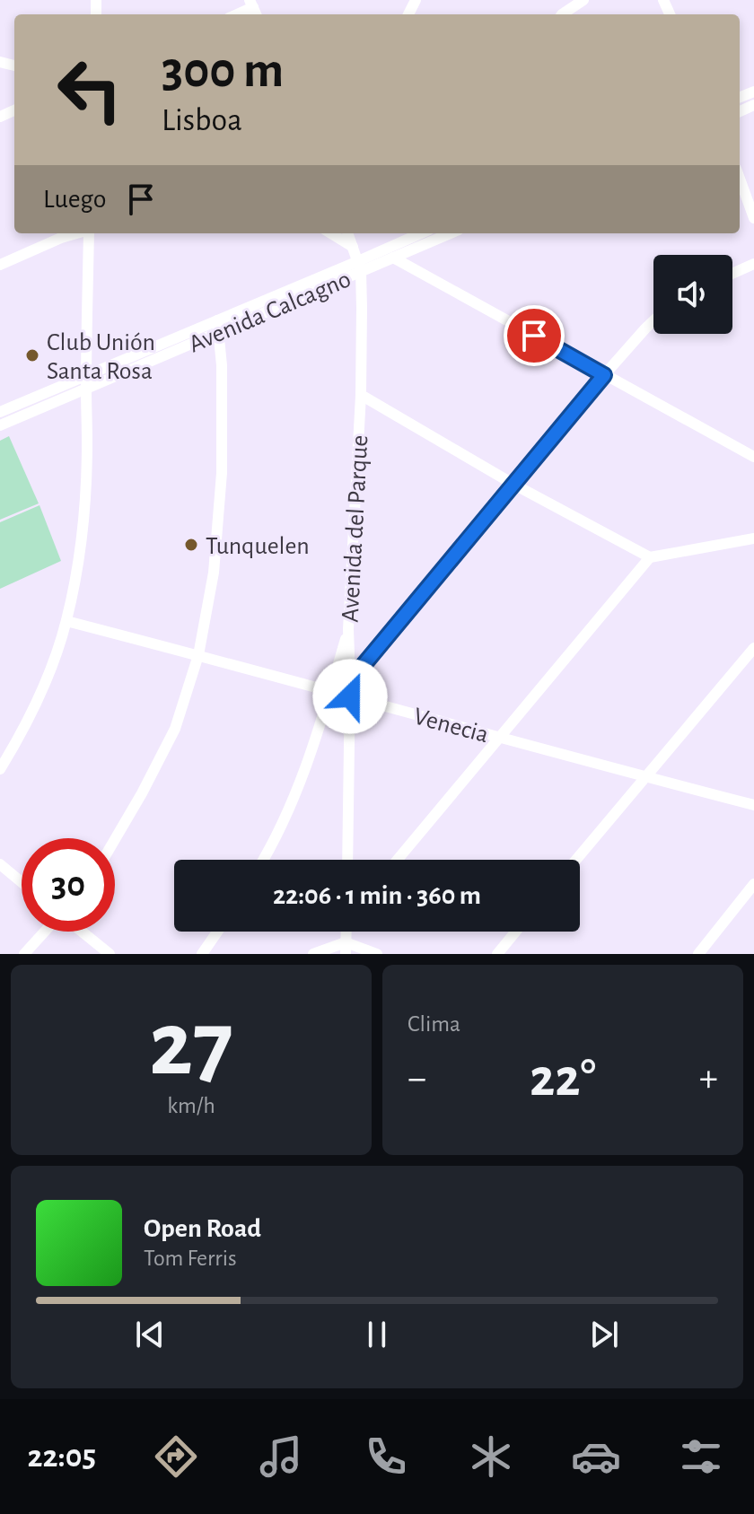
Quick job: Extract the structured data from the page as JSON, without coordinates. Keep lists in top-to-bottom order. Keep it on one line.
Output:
{"streets":{"street":["Avenida Calcagno","Avenida del Parque","Venecia"]},"crossings":[["Avenida Calcagno","Avenida del Parque"],["Avenida del Parque","Venecia"]],"places":["Club Unión Santa Rosa","Tunquelen"],"page":{"turn":["300 m","Lisboa"],"then":"Luego","limit":"30","trip":"22:06 · 1 min · 360 m","tile":[["27","km/h"],"Clima"],"heat":["−","22°","+"],"song":["Open Road","Tom Ferris"],"tabs":"22:05"}}
